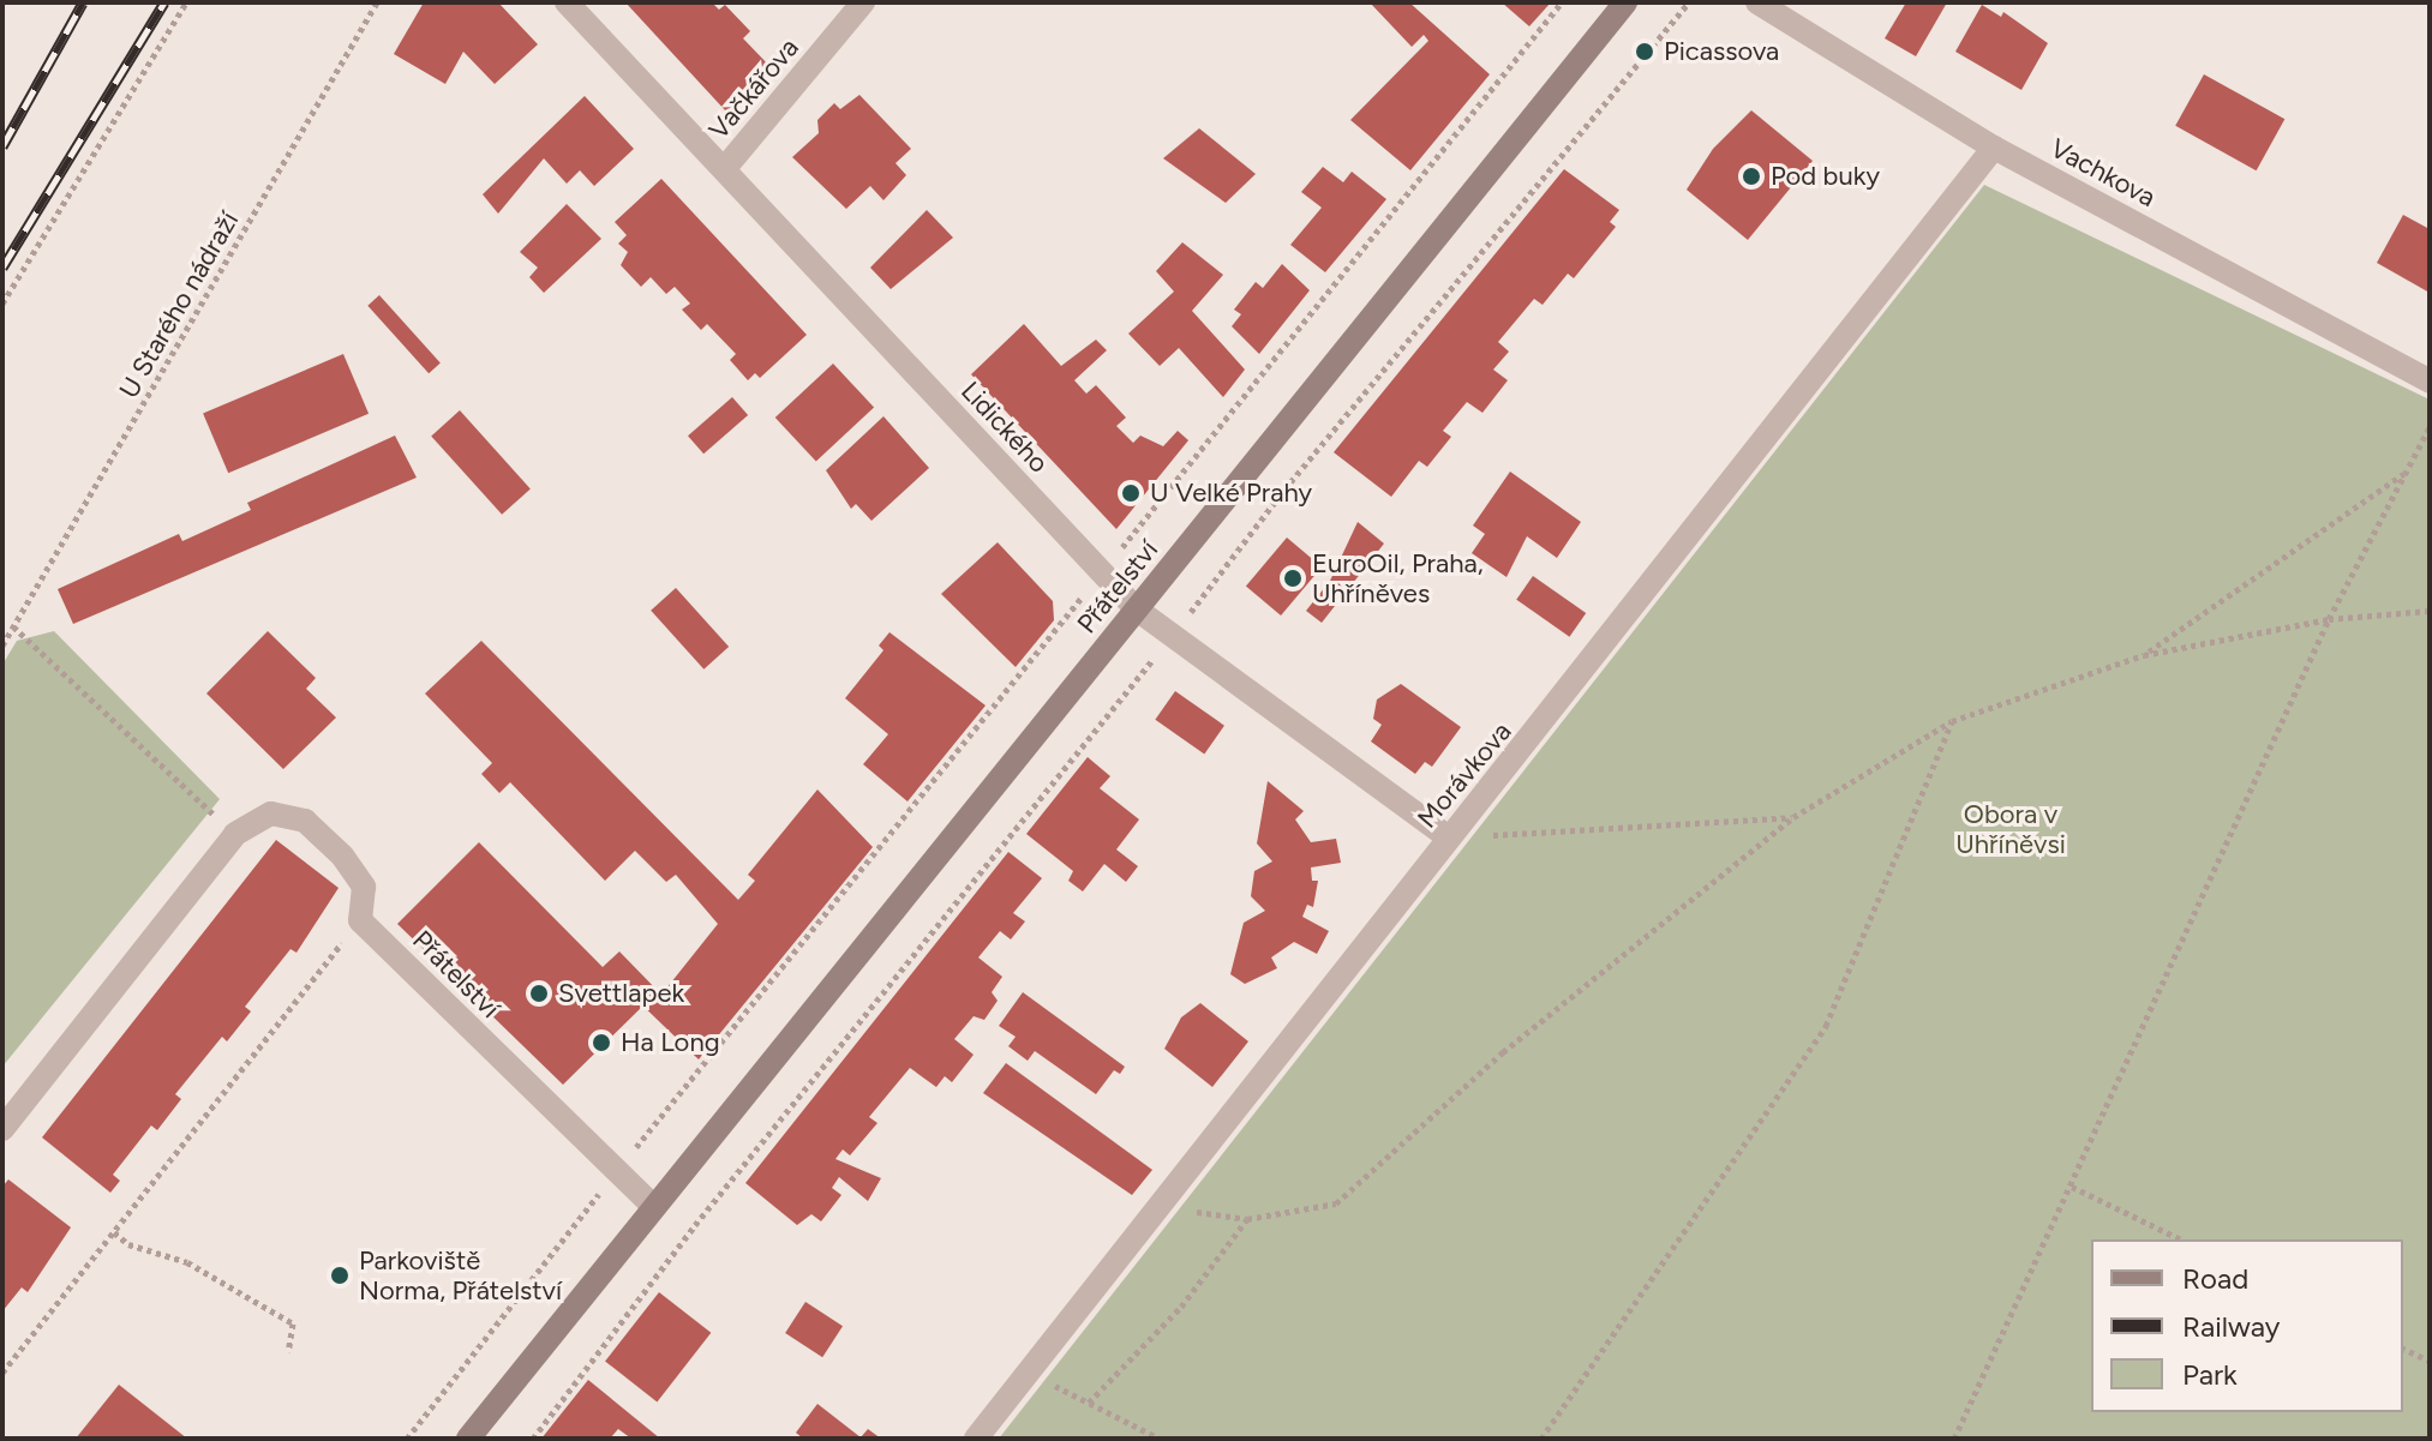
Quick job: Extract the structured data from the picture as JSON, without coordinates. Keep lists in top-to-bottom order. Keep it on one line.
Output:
{"streets":{"main road":["Přátelství"],"street":["Vačkářova","Vachkova","Lidického","Morávkova"],"path":["U Starého nádraží"]},"crossings":[["Vačkářova","Lidického"],["Vachkova","Morávkova"],["Lidického","Přátelství"],["Lidického","Morávkova"]],"parks":["Obora v Uhříněvsi"],"places":["Picassova","Pod buky","U Velké Prahy","EuroOil, Praha, Uhříněves","Svettlapek","Ha Long","Parkoviště Norma, Přátelství"],"legend":["Road","Railway","Park"]}
